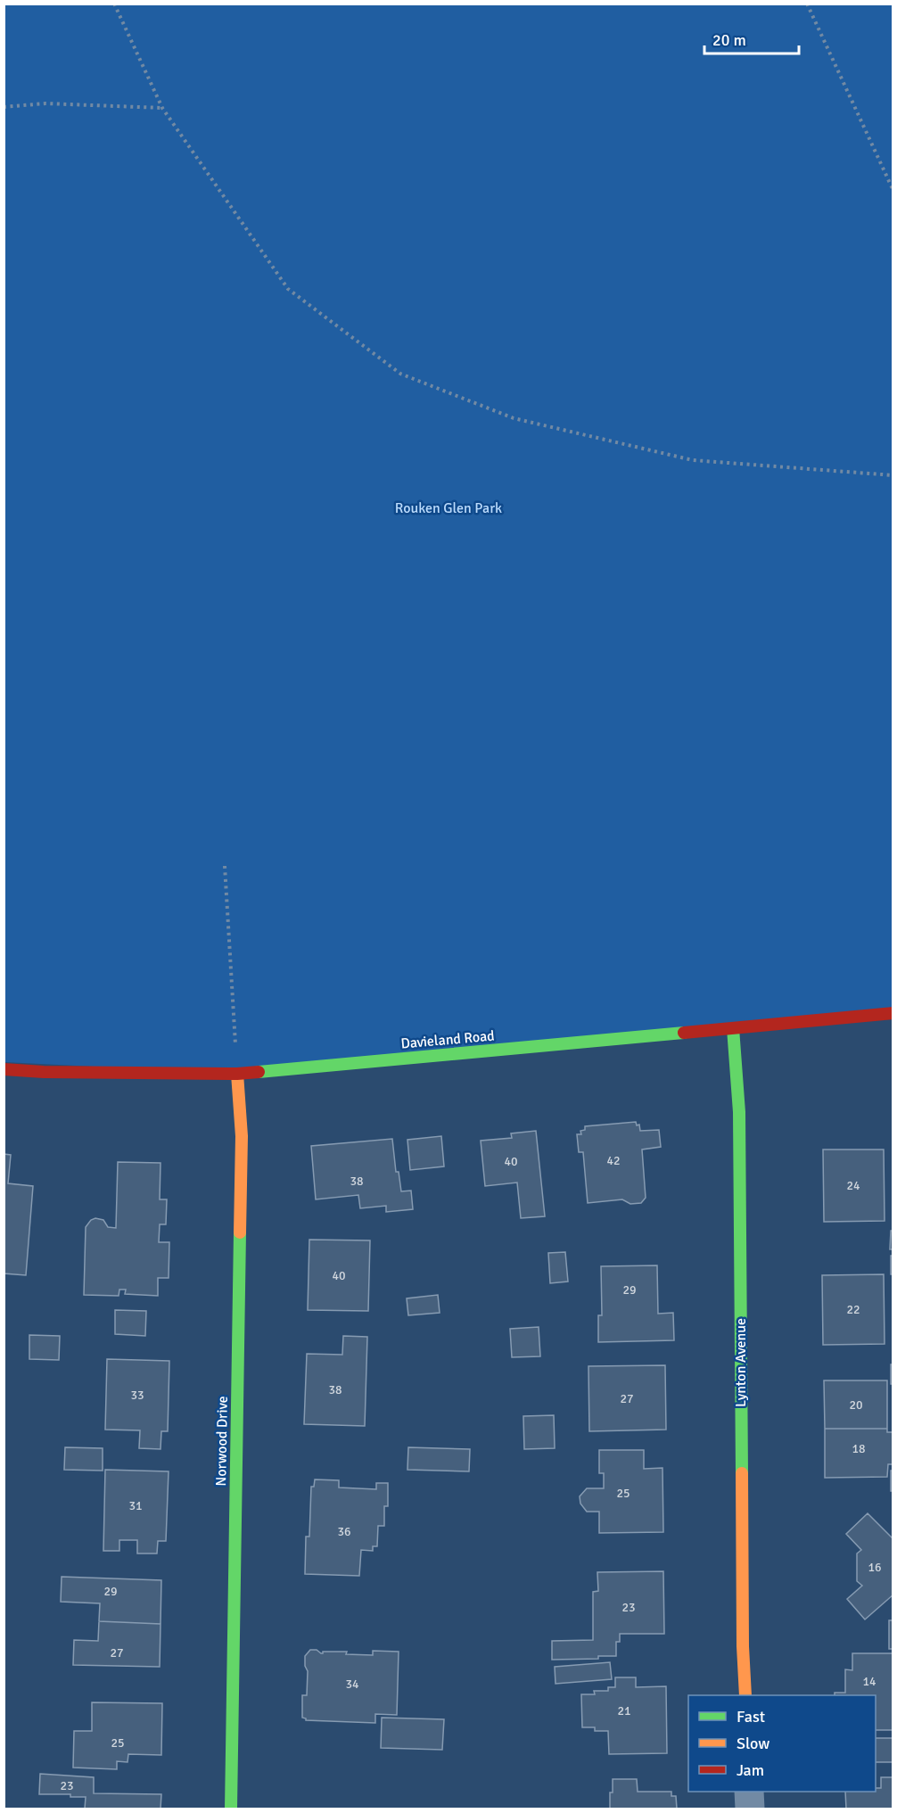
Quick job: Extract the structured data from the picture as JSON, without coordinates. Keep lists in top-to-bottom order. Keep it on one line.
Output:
{"streets":{"street":["Davieland Road","Lynton Avenue","Norwood Drive"]},"crossings":[["Davieland Road","Lynton Avenue"],["Davieland Road","Norwood Drive"]],"parks":["Rouken Glen Park"],"house_numbers":["42","40","38","24","40","29","22","38","33","27","20","18","25","31","36","16","29","23","27","14","34","21","25","23"],"legend":["Fast","Slow","Jam"],"scale_bar":"20 m"}
